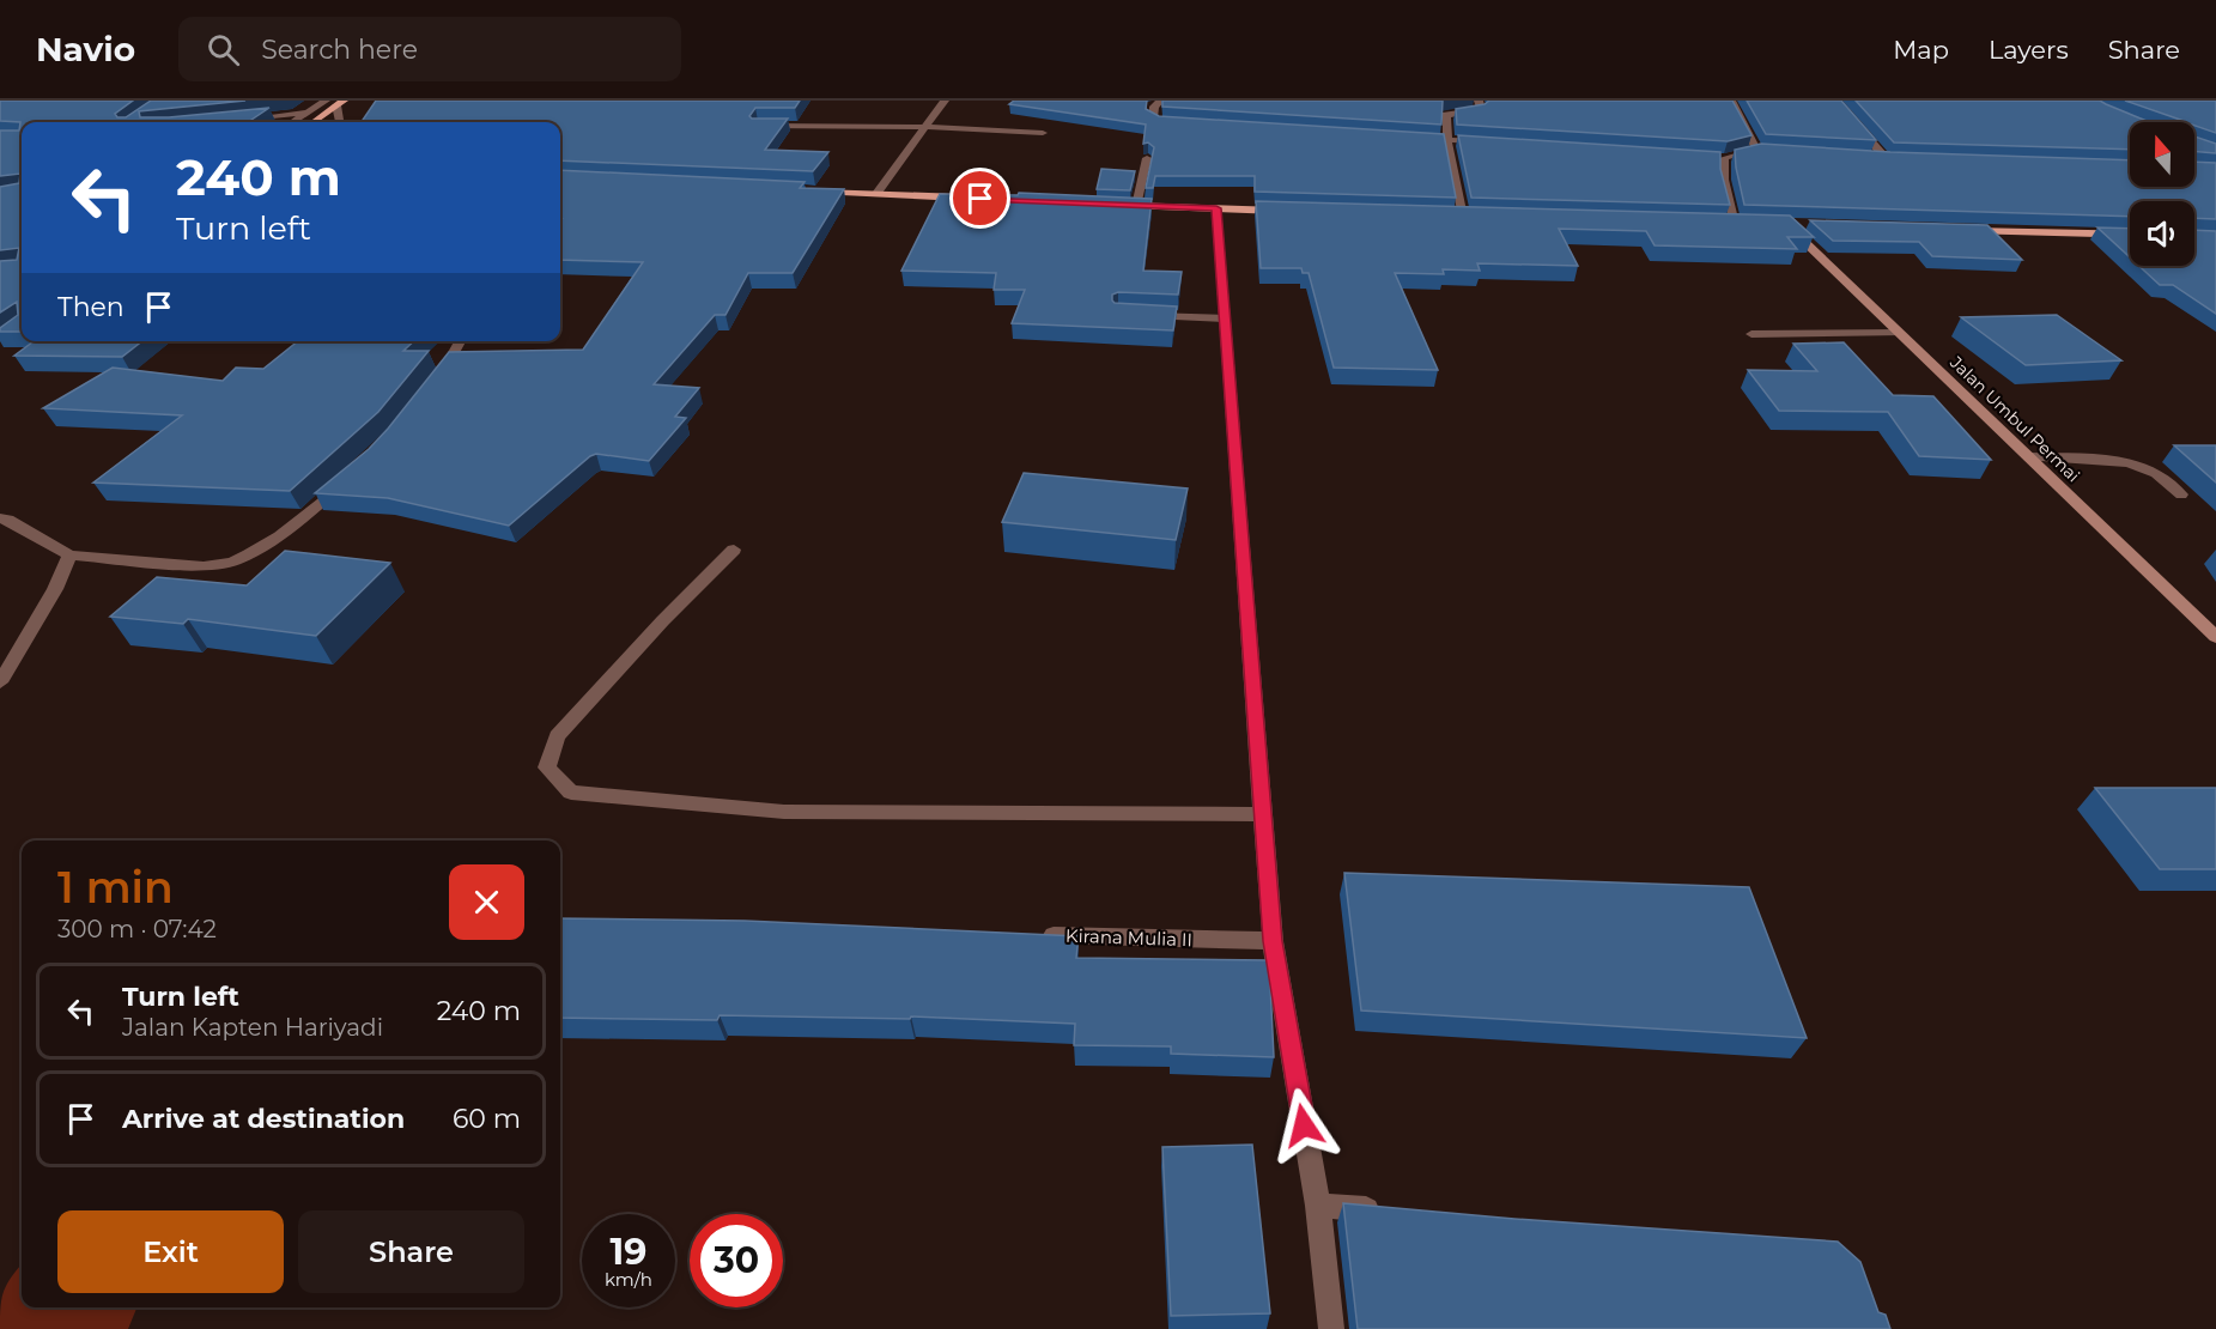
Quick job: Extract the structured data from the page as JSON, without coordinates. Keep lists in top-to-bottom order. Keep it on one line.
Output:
{"streets":{"main road":["Jalan Umbul Permai"],"street":["Kirana Mulia II"]},"north":"top","page":{"header":"Navio","search":"Search here","nav":["Map","Layers","Share"],"turn":["240 m","Turn left"],"then":"Then","heading":["1 min","300 m · 07:42"],"list":[{"name":"Turn left","note":"Jalan Kapten Hariyadi","value":"240 m"},{"name":"Arrive at destination","value":"60 m"}],"buttons":["Exit","Share"],"speed":"19 km/h","limit":"30"}}
